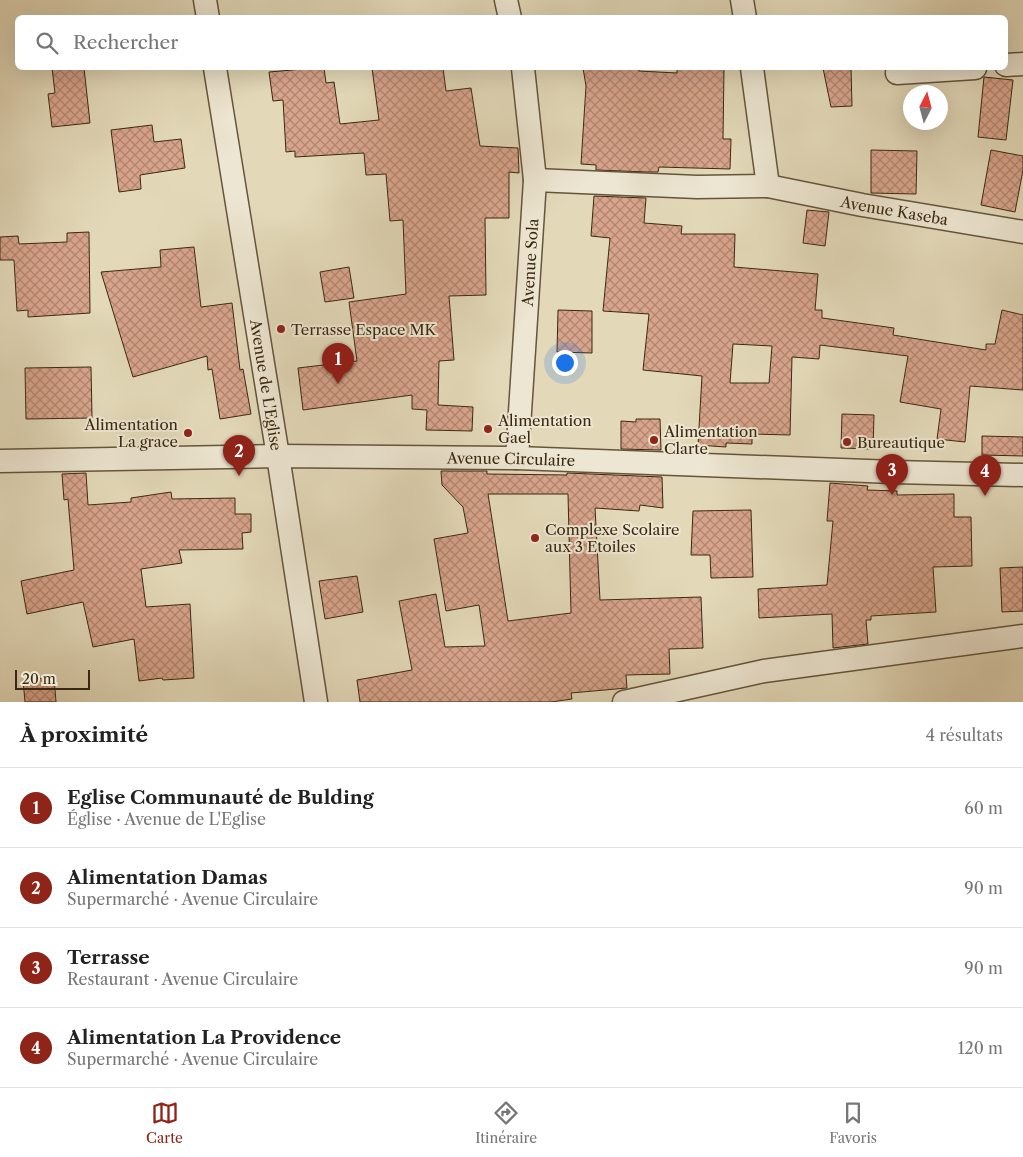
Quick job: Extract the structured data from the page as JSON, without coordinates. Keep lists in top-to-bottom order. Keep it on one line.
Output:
{"streets":{"street":["Avenue Kaseba","Avenue Sola","Avenue de L'Eglise","Avenue Circulaire"]},"crossings":[["Avenue Kaseba","Avenue Sola"],["Avenue Sola","Avenue Circulaire"],["Avenue de L'Eglise","Avenue Circulaire"]],"places":["Terrasse Espace MK","Alimentation Gael","Alimentation La grace","Alimentation Clarte","Bureautique","Complexe Scolaire aux 3 Etoiles"],"scale_bar":"20 m","north":"top","page":{"search":"Rechercher","pins":["1","2","3","4"],"scale":"20 m","heading":["À proximité","4 résultats"],"list":[{"mark":"1","name":"Eglise Communauté de Bulding","note":"Église · Avenue de L'Eglise","value":"60 m"},{"mark":"2","name":"Alimentation Damas","note":"Supermarché · Avenue Circulaire","value":"90 m"},{"mark":"3","name":"Terrasse","note":"Restaurant · Avenue Circulaire","value":"90 m"},{"mark":"4","name":"Alimentation La Providence","note":"Supermarché · Avenue Circulaire","value":"120 m"}],"nav":["Carte","Itinéraire","Favoris"]}}
